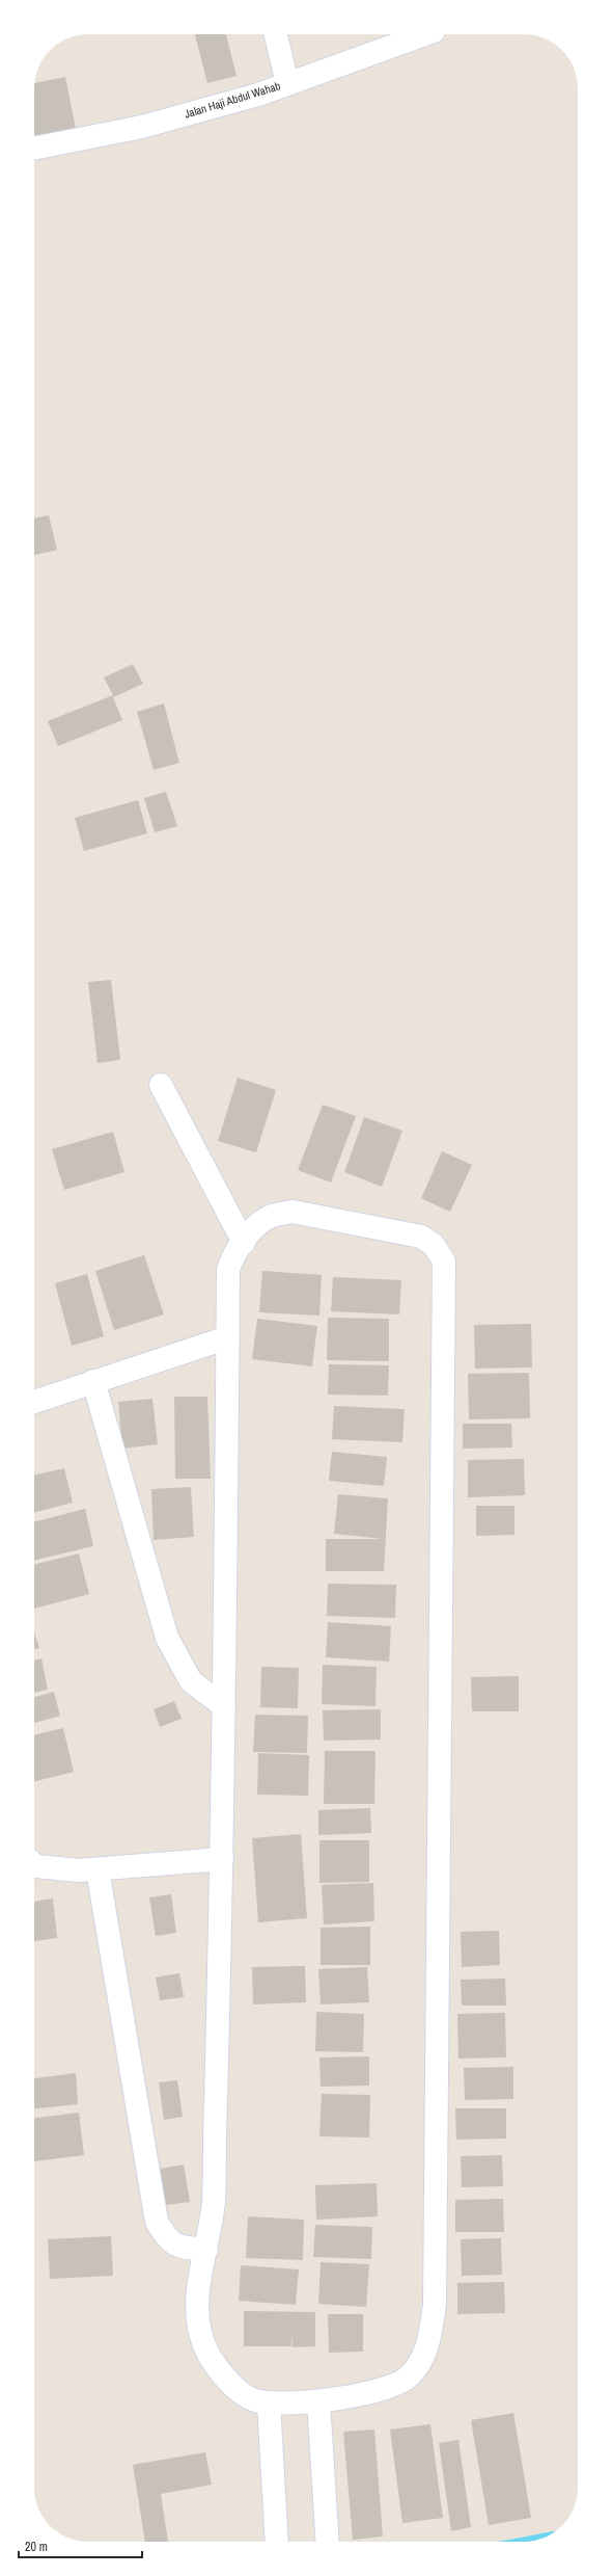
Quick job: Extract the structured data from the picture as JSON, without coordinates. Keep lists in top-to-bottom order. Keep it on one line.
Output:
{"streets":{"street":["Jalan Haji Abdul Wahab"]},"scale_bar":"20 m"}
